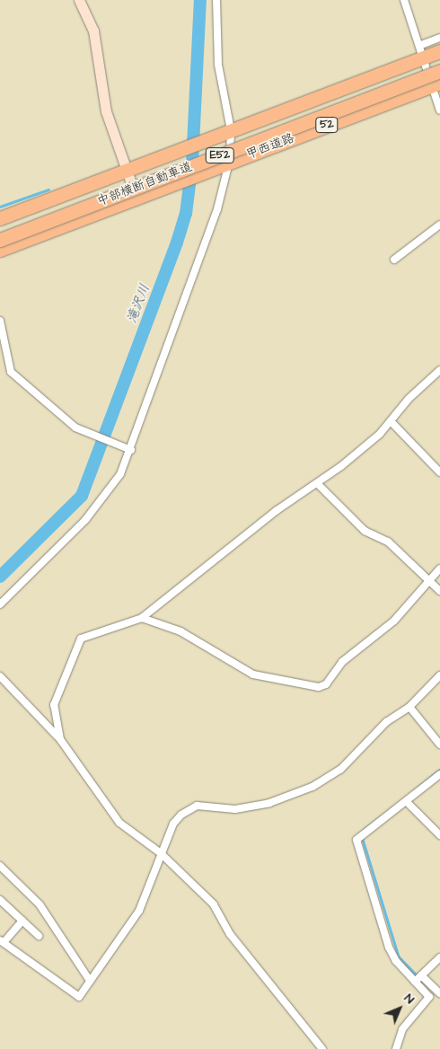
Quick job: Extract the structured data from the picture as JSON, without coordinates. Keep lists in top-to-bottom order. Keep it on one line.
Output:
{"streets":{"highway":["52","甲西道路","E52","中部横断自動車道"]},"water":["滝沢川"],"north":"top right"}
